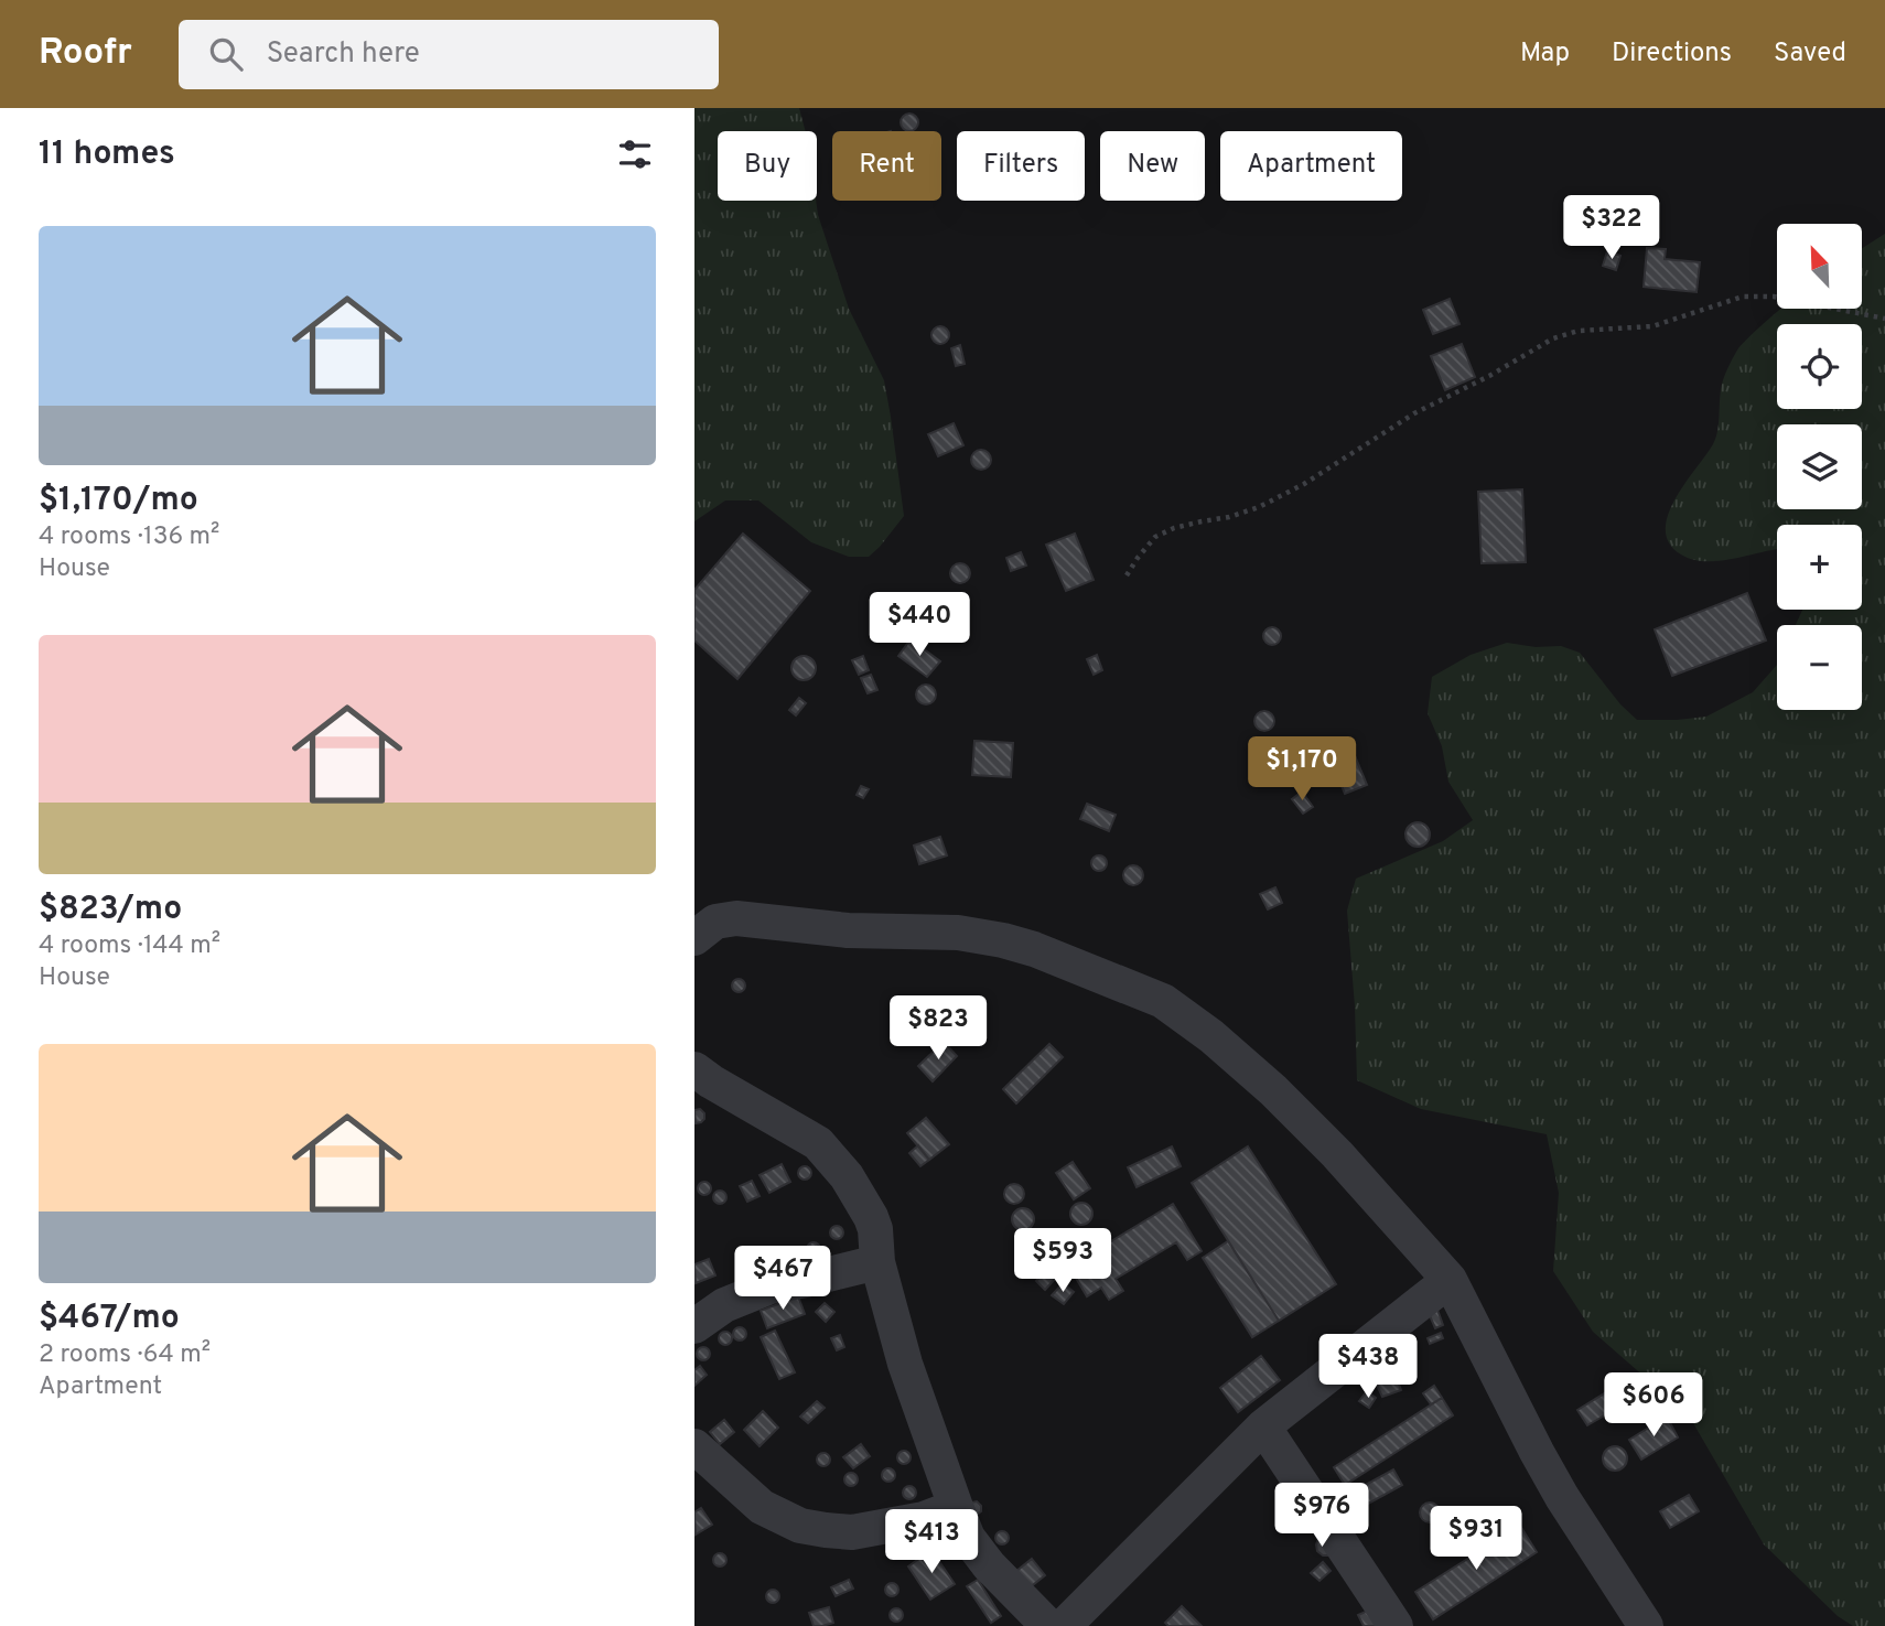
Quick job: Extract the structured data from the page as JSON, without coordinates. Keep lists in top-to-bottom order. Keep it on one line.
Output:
{"north":"top left","page":{"header":"Roofr","search":"Search here","nav":["Map","Directions","Saved"],"heading":"11 homes","chip":["Buy","Rent","Filters","New","Apartment"],"price":["$322","$440","$1,170","$823","$593","$467","$438","$606","$976","$931","$413"],"list":[{"name":"$1,170/mo","note":"4 rooms · 136 m² · House"},{"name":"$823/mo","note":"4 rooms · 144 m² · House"},{"name":"$467/mo","note":"2 rooms · 64 m² · Apartment"}],"map_buttons":["+","−"]}}
